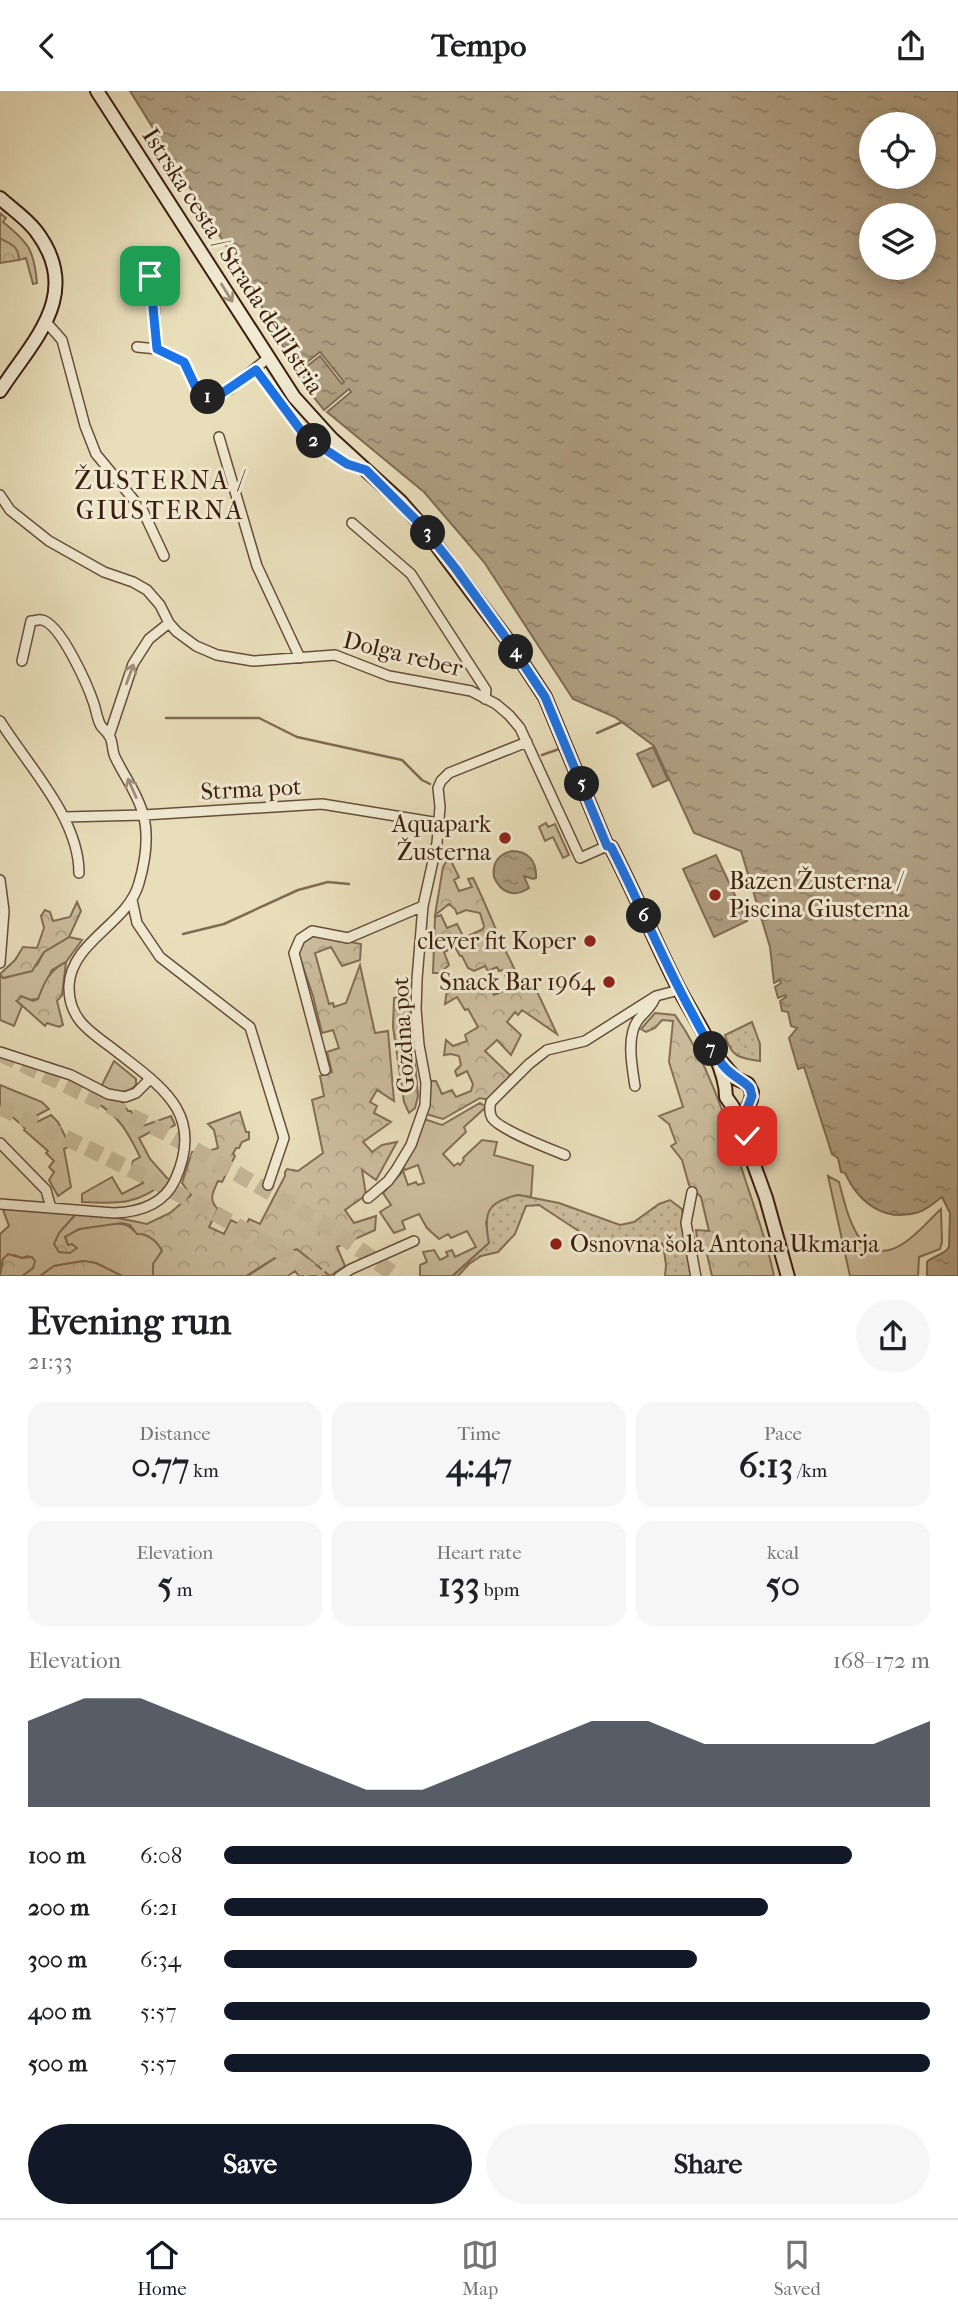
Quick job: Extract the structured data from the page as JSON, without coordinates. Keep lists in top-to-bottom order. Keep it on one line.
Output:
{"streets":{"street":["Istrska cesta / Strada dell'Istria","Dolga reber","Strma pot","Gozdna pot"]},"crossings":[["Strma pot","Gozdna pot"]],"districts":["ŽUSTERNA / GIUSTERNA"],"places":["Aquapark Žusterna","Bazen Žusterna / Piscina Giusterna","clever fit Koper","Snack Bar 1964","Osnovna šola Antona Ukmarja"],"page":{"header":"Tempo","pins":["1","2","3","4","5","6","7"],"heading":["Evening run","21:33"],"stats":[["Distance","0.77 km"],["Time","4:47"],["Pace","6:13 /km"],["Elevation","5 m"],["Heart rate","133 bpm"],["kcal","50"]],"chart":["Elevation","168–172 m"],"list":[{"name":"100 m","note":"6:08"},{"name":"200 m","note":"6:21"},{"name":"300 m","note":"6:34"},{"name":"400 m","note":"5:57"},{"name":"500 m","note":"5:57"}],"buttons":["Save","Share"],"tabs":["Home","Map","Saved"]}}
